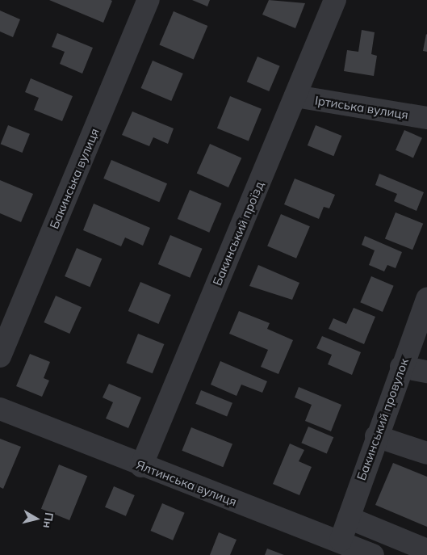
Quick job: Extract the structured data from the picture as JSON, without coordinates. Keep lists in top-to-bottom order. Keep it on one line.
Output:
{"streets":{"street":["Іртиська вулиця","Бакинська вулиця","Бакинський проїзд","Бакинський провулок","Ялтинська вулиця"]},"crossings":[["Іртиська вулиця","Бакинський проїзд"],["Бакинський проїзд","Ялтинська вулиця"],["Бакинський провулок","Ялтинська вулиця"]],"north":"right"}
